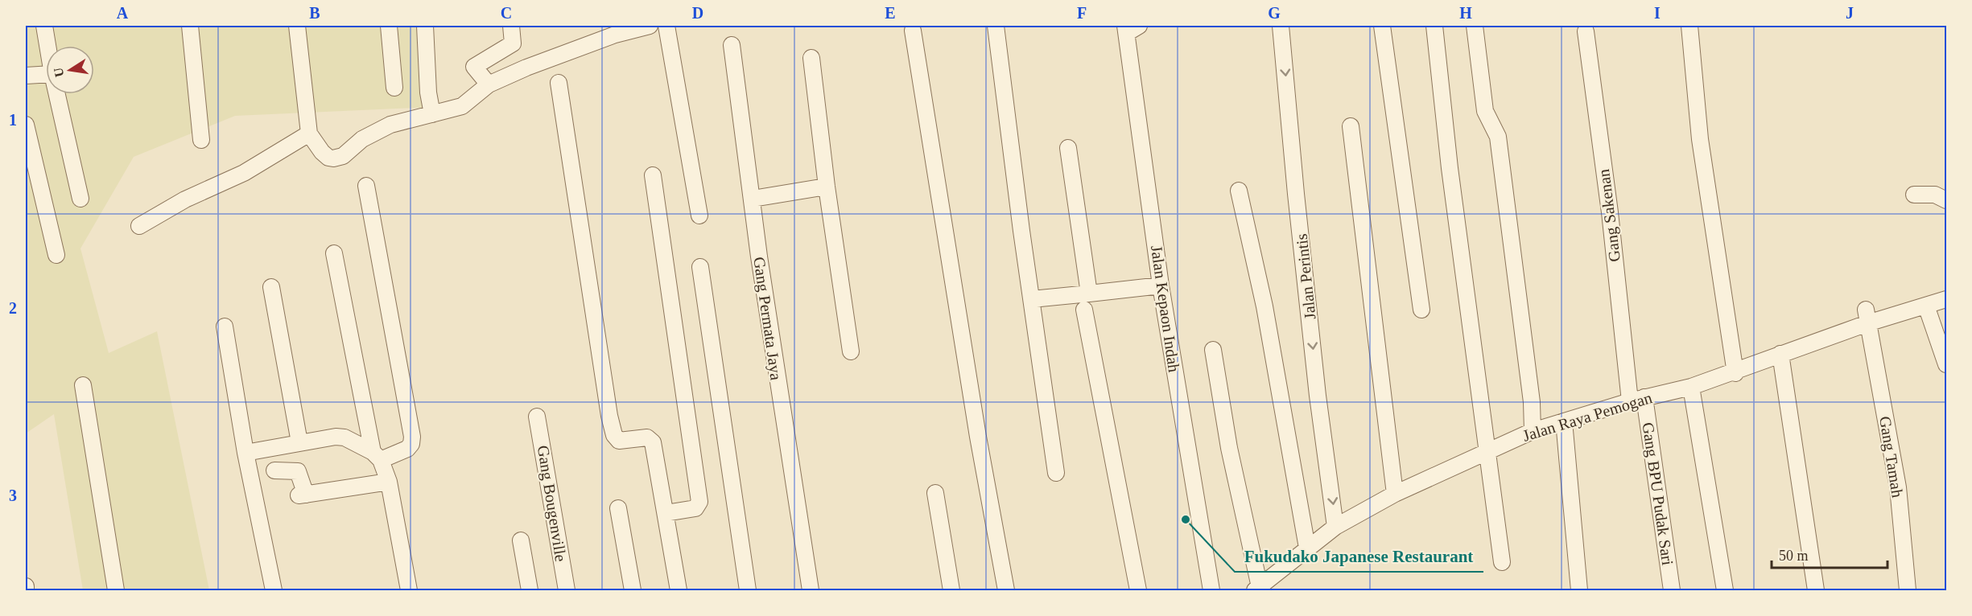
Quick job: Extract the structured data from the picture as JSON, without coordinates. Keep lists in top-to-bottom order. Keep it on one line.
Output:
{"streets":{"street":["Gang Sakenan","Jalan Perintis","Jalan Kepaon Indah","Gang Permata Jaya","Jalan Raya Pemogan","Gang Tamah","Gang BPU Pudak Sari","Gang Bougenville"]},"crossings":[["Gang Sakenan","Jalan Raya Pemogan"],["Gang Sakenan","Gang BPU Pudak Sari"],["Jalan Perintis","Jalan Raya Pemogan"],["Jalan Raya Pemogan","Gang Tamah"],["Jalan Raya Pemogan","Gang BPU Pudak Sari"]],"places":["Fukudako Japanese Restaurant"],"scale_bar":"50 m","north":"left","grid":{"columns":["A","B","C","D","E","F","G","H","I","J"],"rows":["1","2","3"]}}
